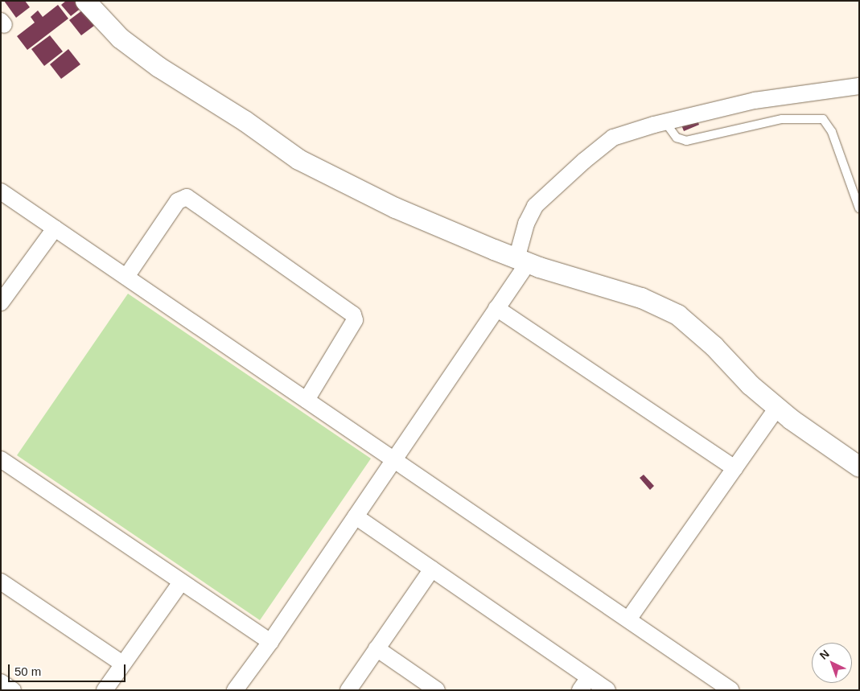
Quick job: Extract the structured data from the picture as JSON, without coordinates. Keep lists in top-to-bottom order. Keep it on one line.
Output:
{"scale_bar":"50 m","north":"top left"}
